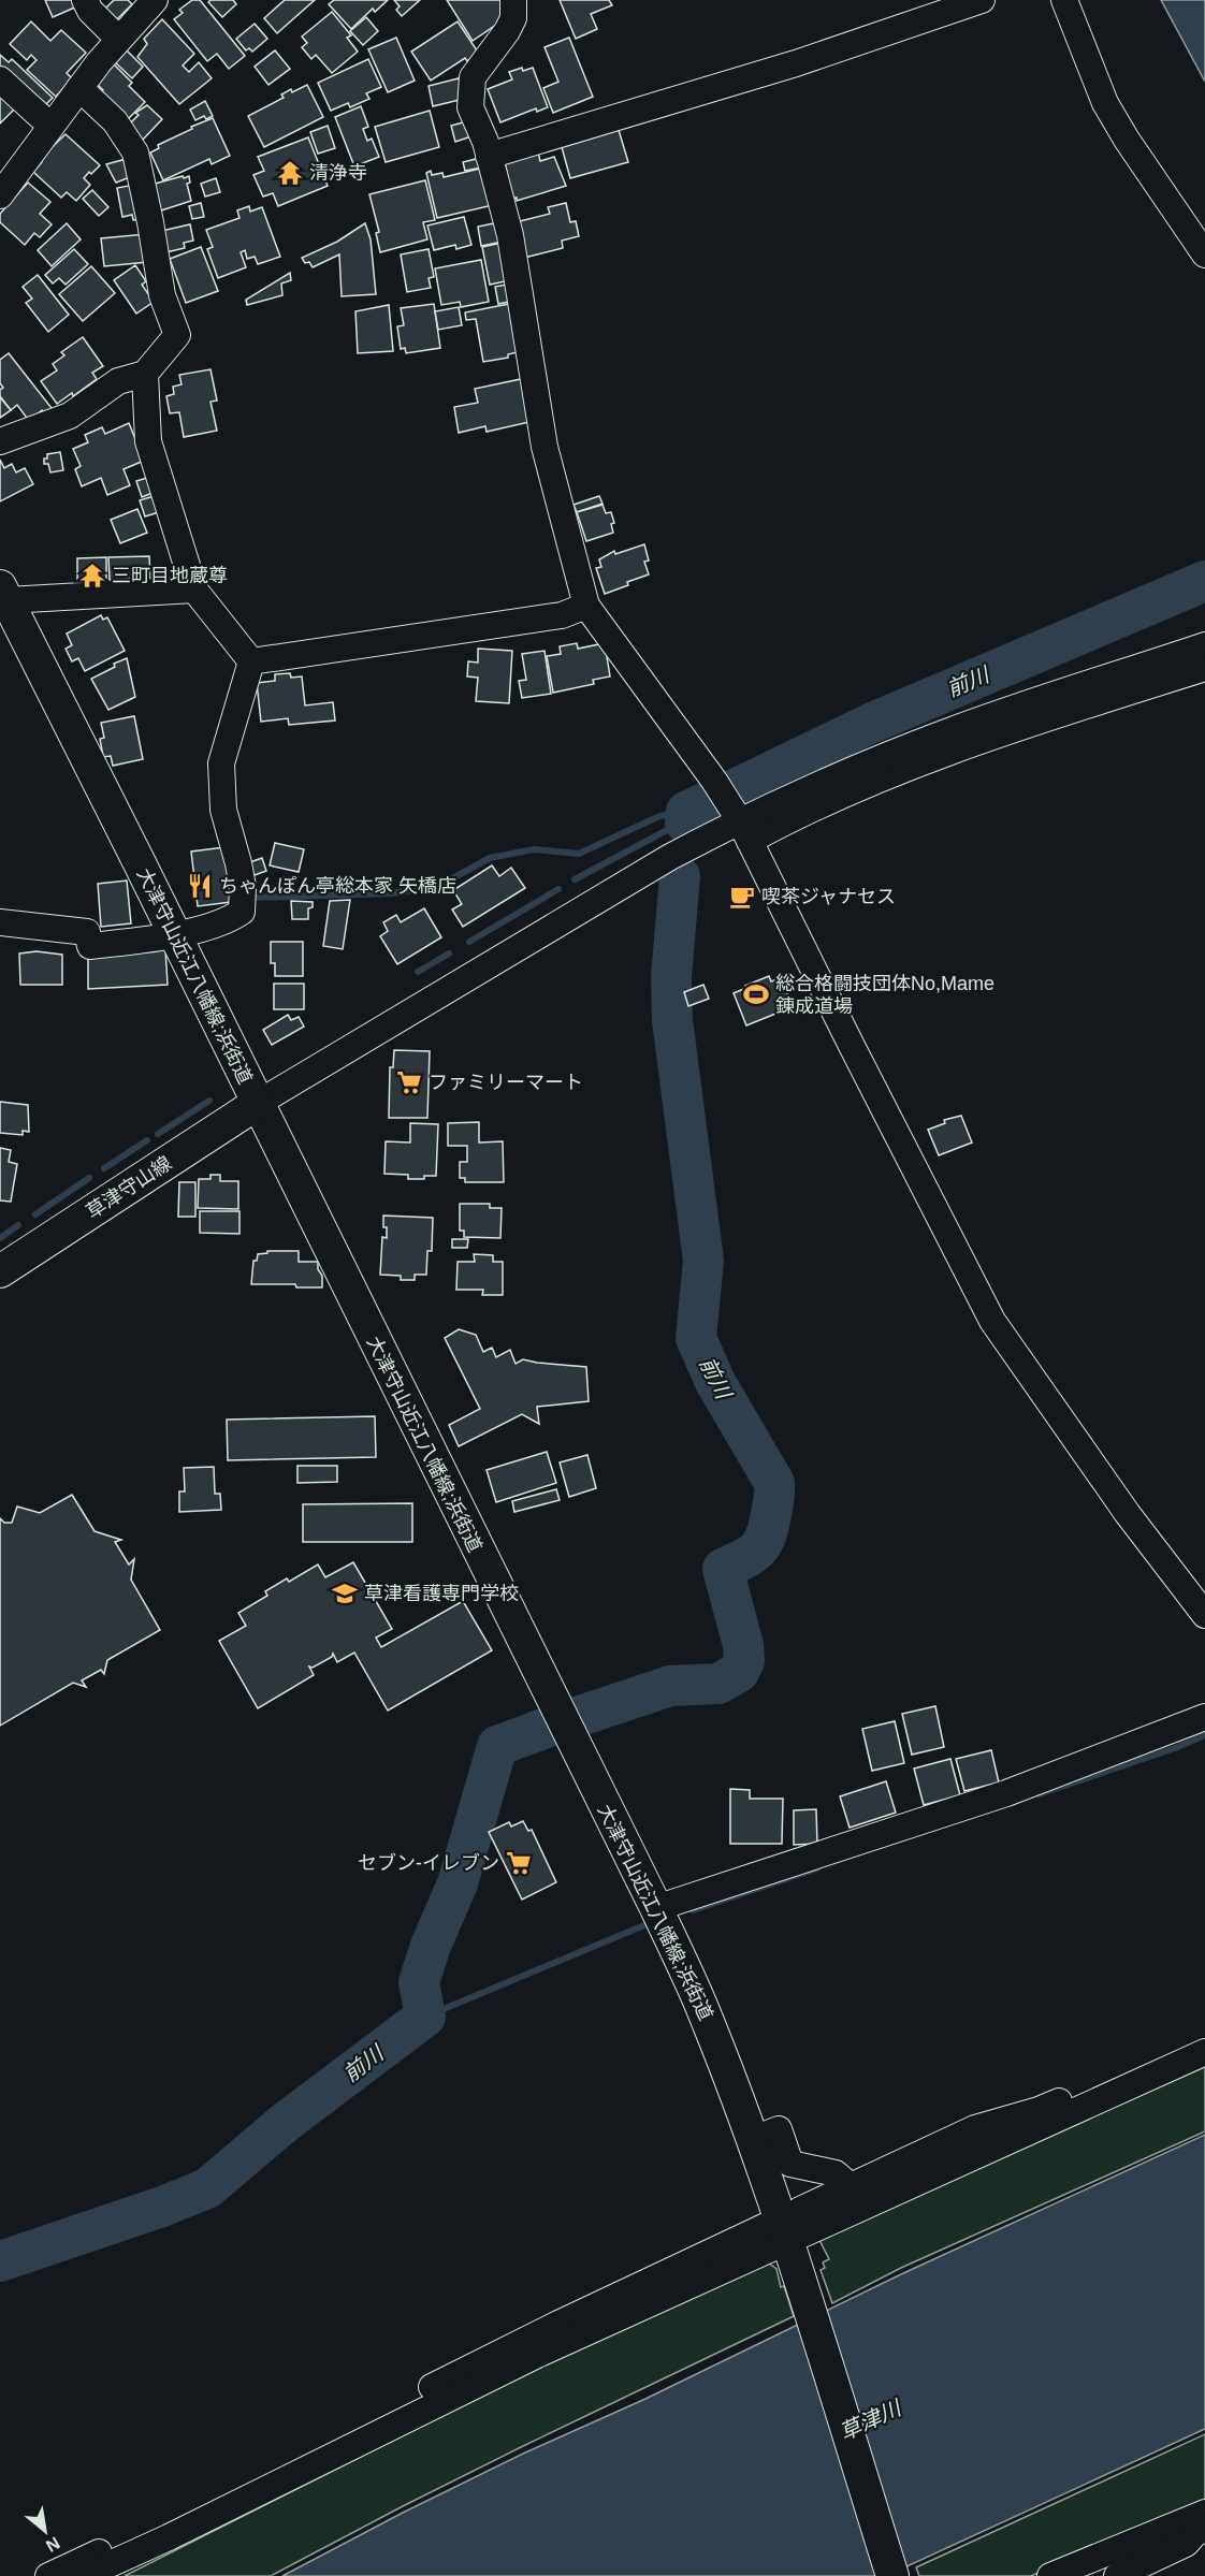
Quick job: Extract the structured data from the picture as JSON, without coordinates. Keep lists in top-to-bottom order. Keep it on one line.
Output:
{"streets":{"main road":["大津守山近江八幡線;浜街道","草津守山線"]},"crossings":[["大津守山近江八幡線;浜街道","草津守山線"]],"water":["前川","草津川"],"places":{"temple":["清浄寺","三町目地蔵尊"],"restaurant":["ちゃんぽん亭総本家 矢橋店"],"cafe":["喫茶ジャナセス"],"sports":["総合格闘技団体No,Mame 錬成道場"],"supermarket":["ファミリーマート","セブン-イレブン"],"school or university":["草津看護専門学校"]},"north":"bottom right"}
